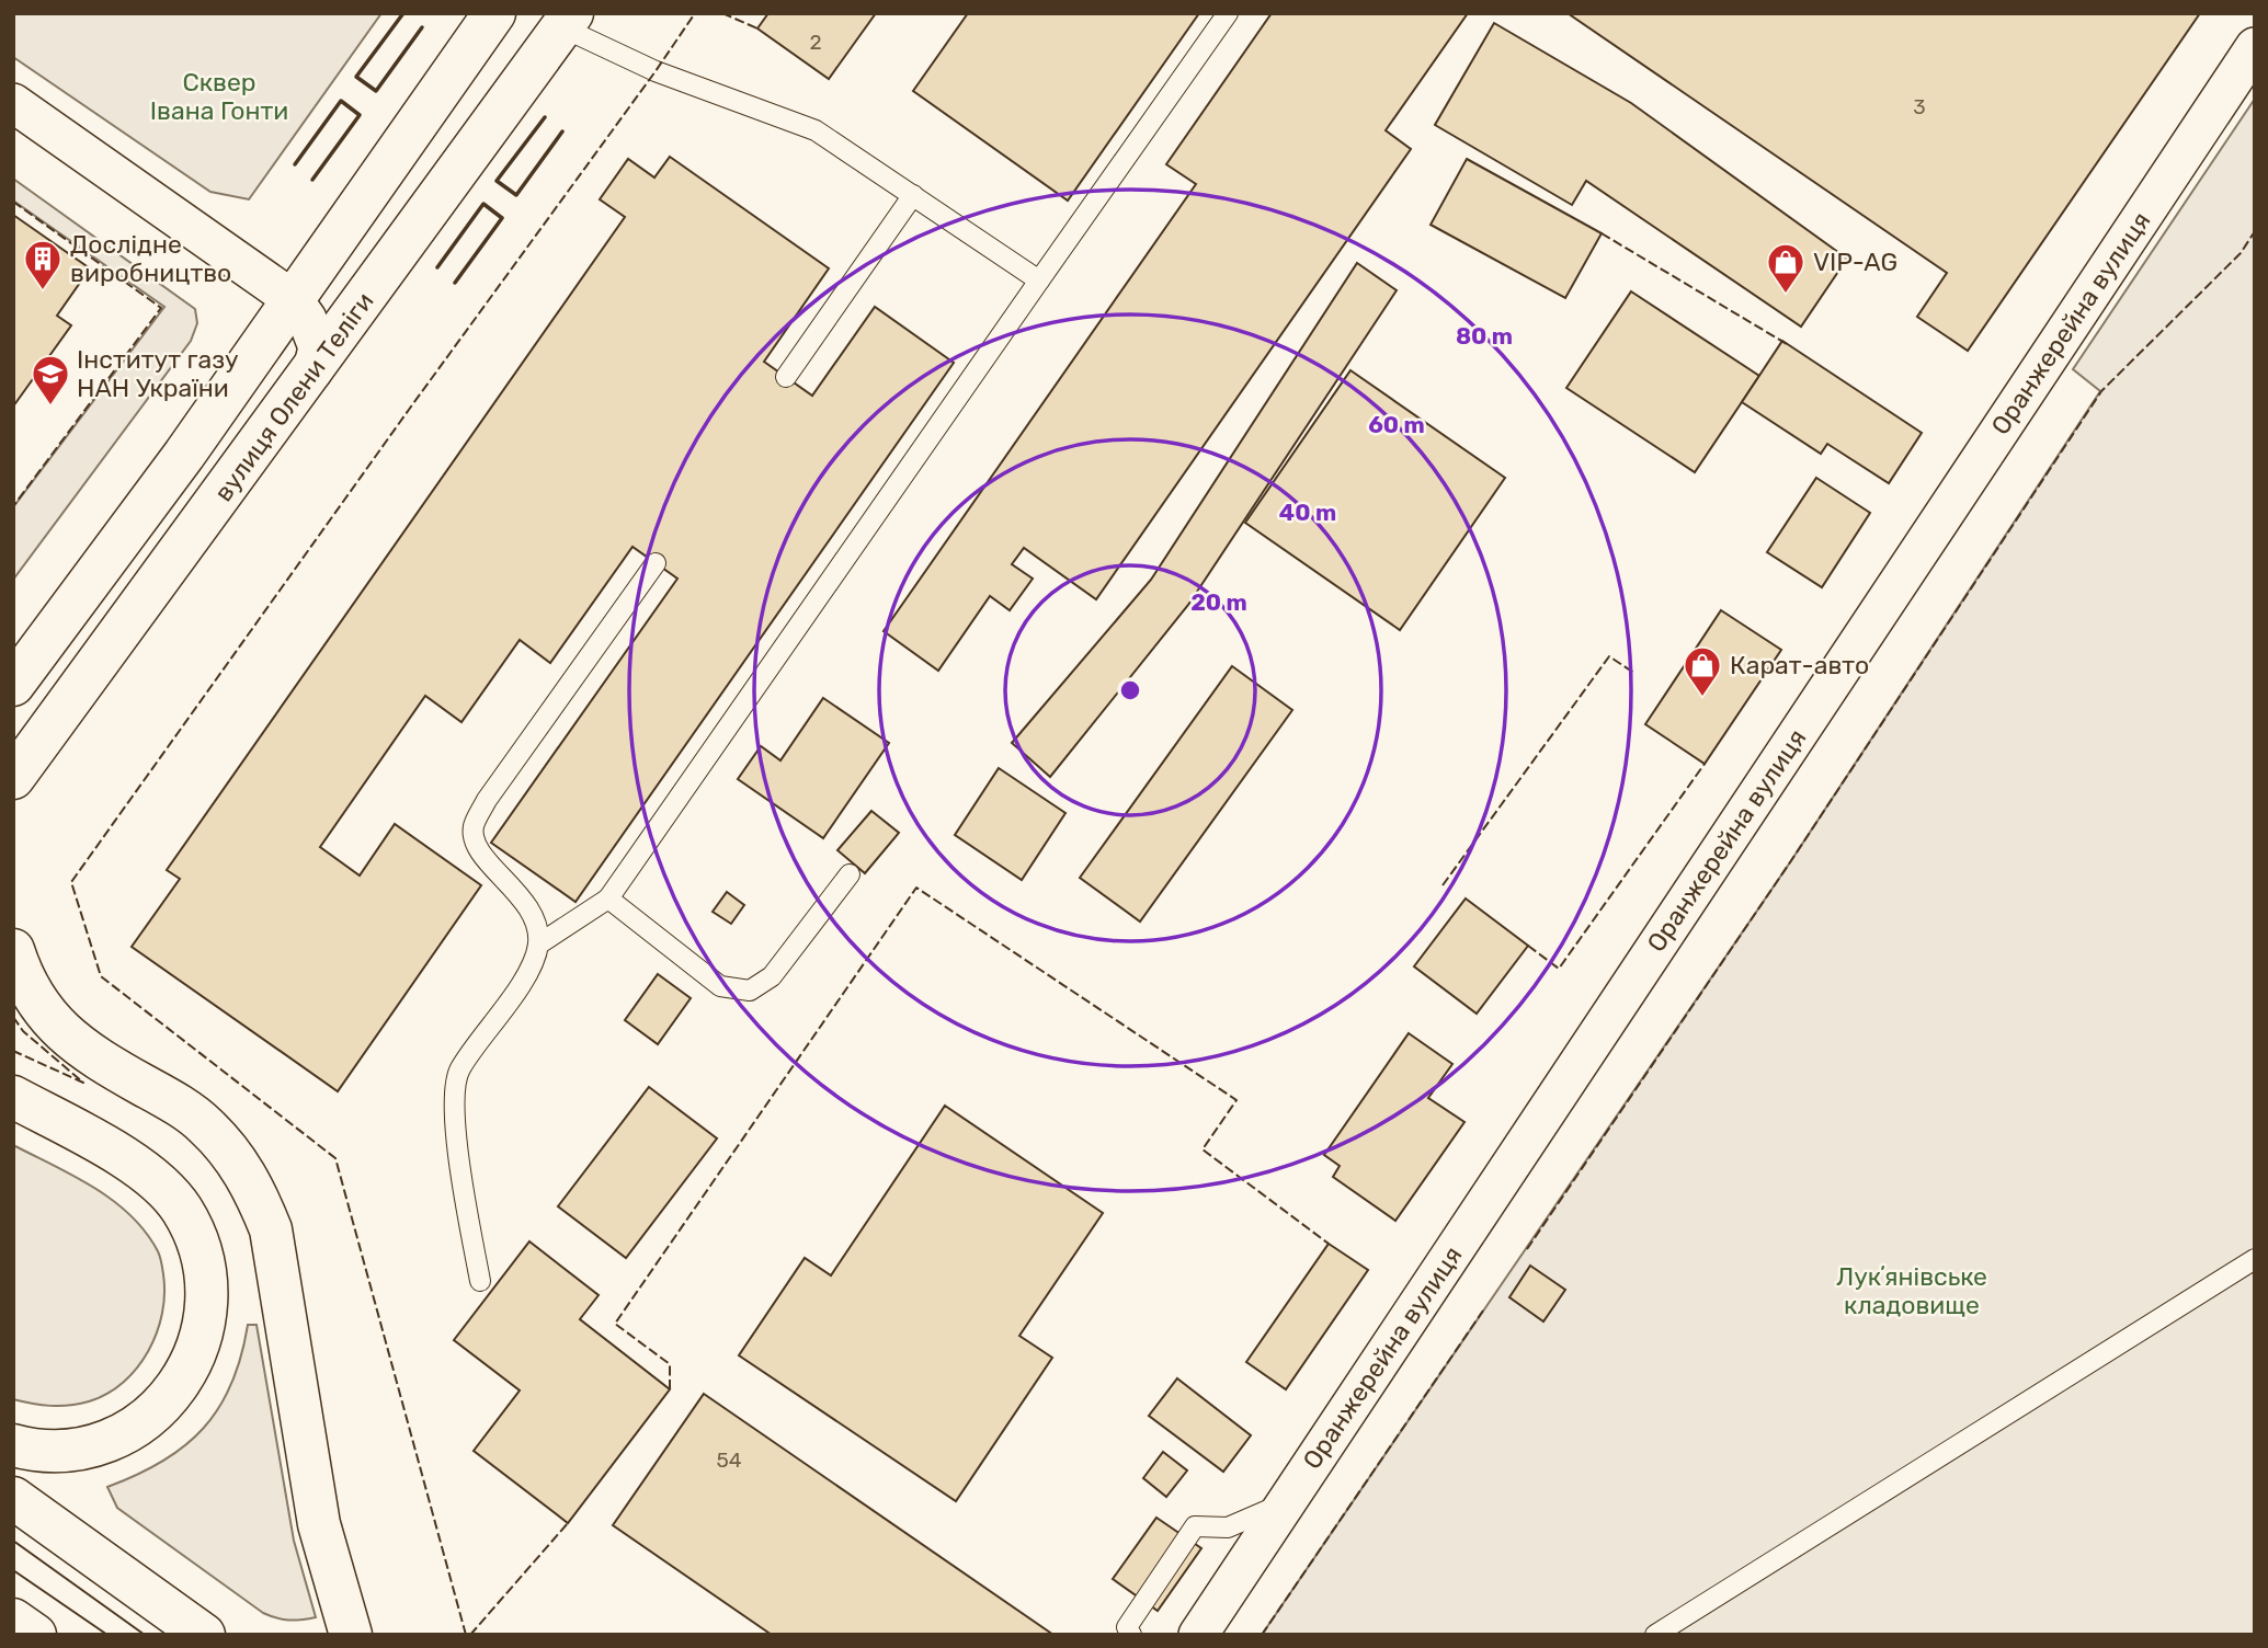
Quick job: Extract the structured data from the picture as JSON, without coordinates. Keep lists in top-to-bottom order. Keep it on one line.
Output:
{"streets":{"main road":["вулиця Олени Теліги"],"street":["Оранжерейна вулиця"]},"parks":["Сквер Івана Гонти","Лукʼянівське кладовище"],"places":{"building":["Дослідне виробництво"],"shop":["VIP-AG","Карат-авто"],"school or university":["Інститут газу НАН України"]},"house_numbers":["2","3","54"],"rings":["80 m","60 m","40 m","20 m"]}
